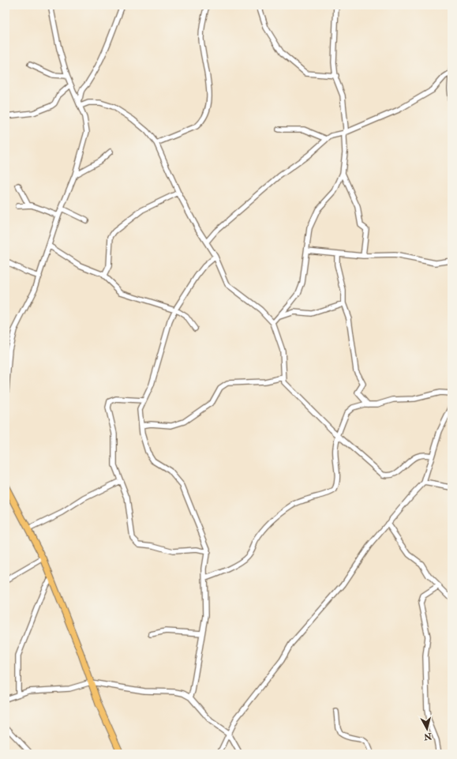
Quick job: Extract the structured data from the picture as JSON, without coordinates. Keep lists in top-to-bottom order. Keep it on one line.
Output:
{"north":"bottom"}
